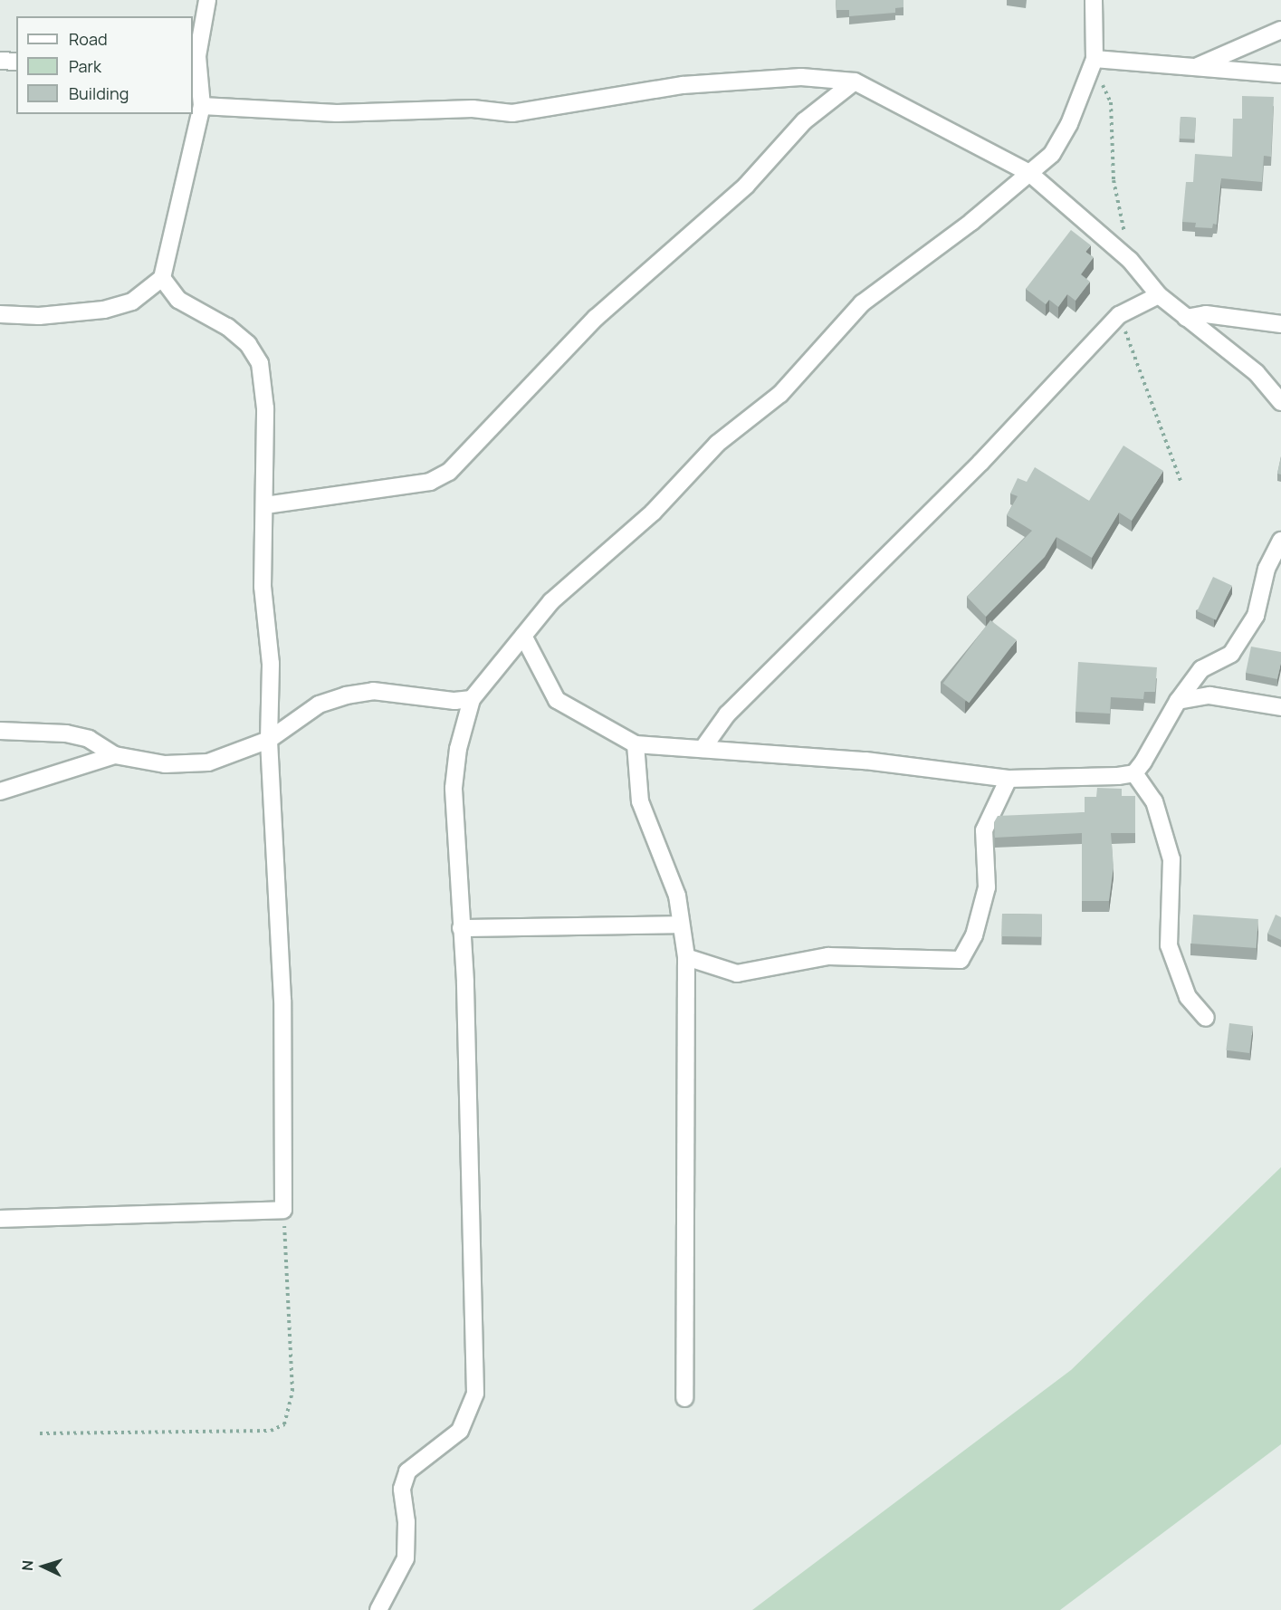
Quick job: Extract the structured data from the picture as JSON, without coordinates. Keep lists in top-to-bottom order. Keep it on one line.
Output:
{"legend":["Road","Park","Building"],"north":"left"}
